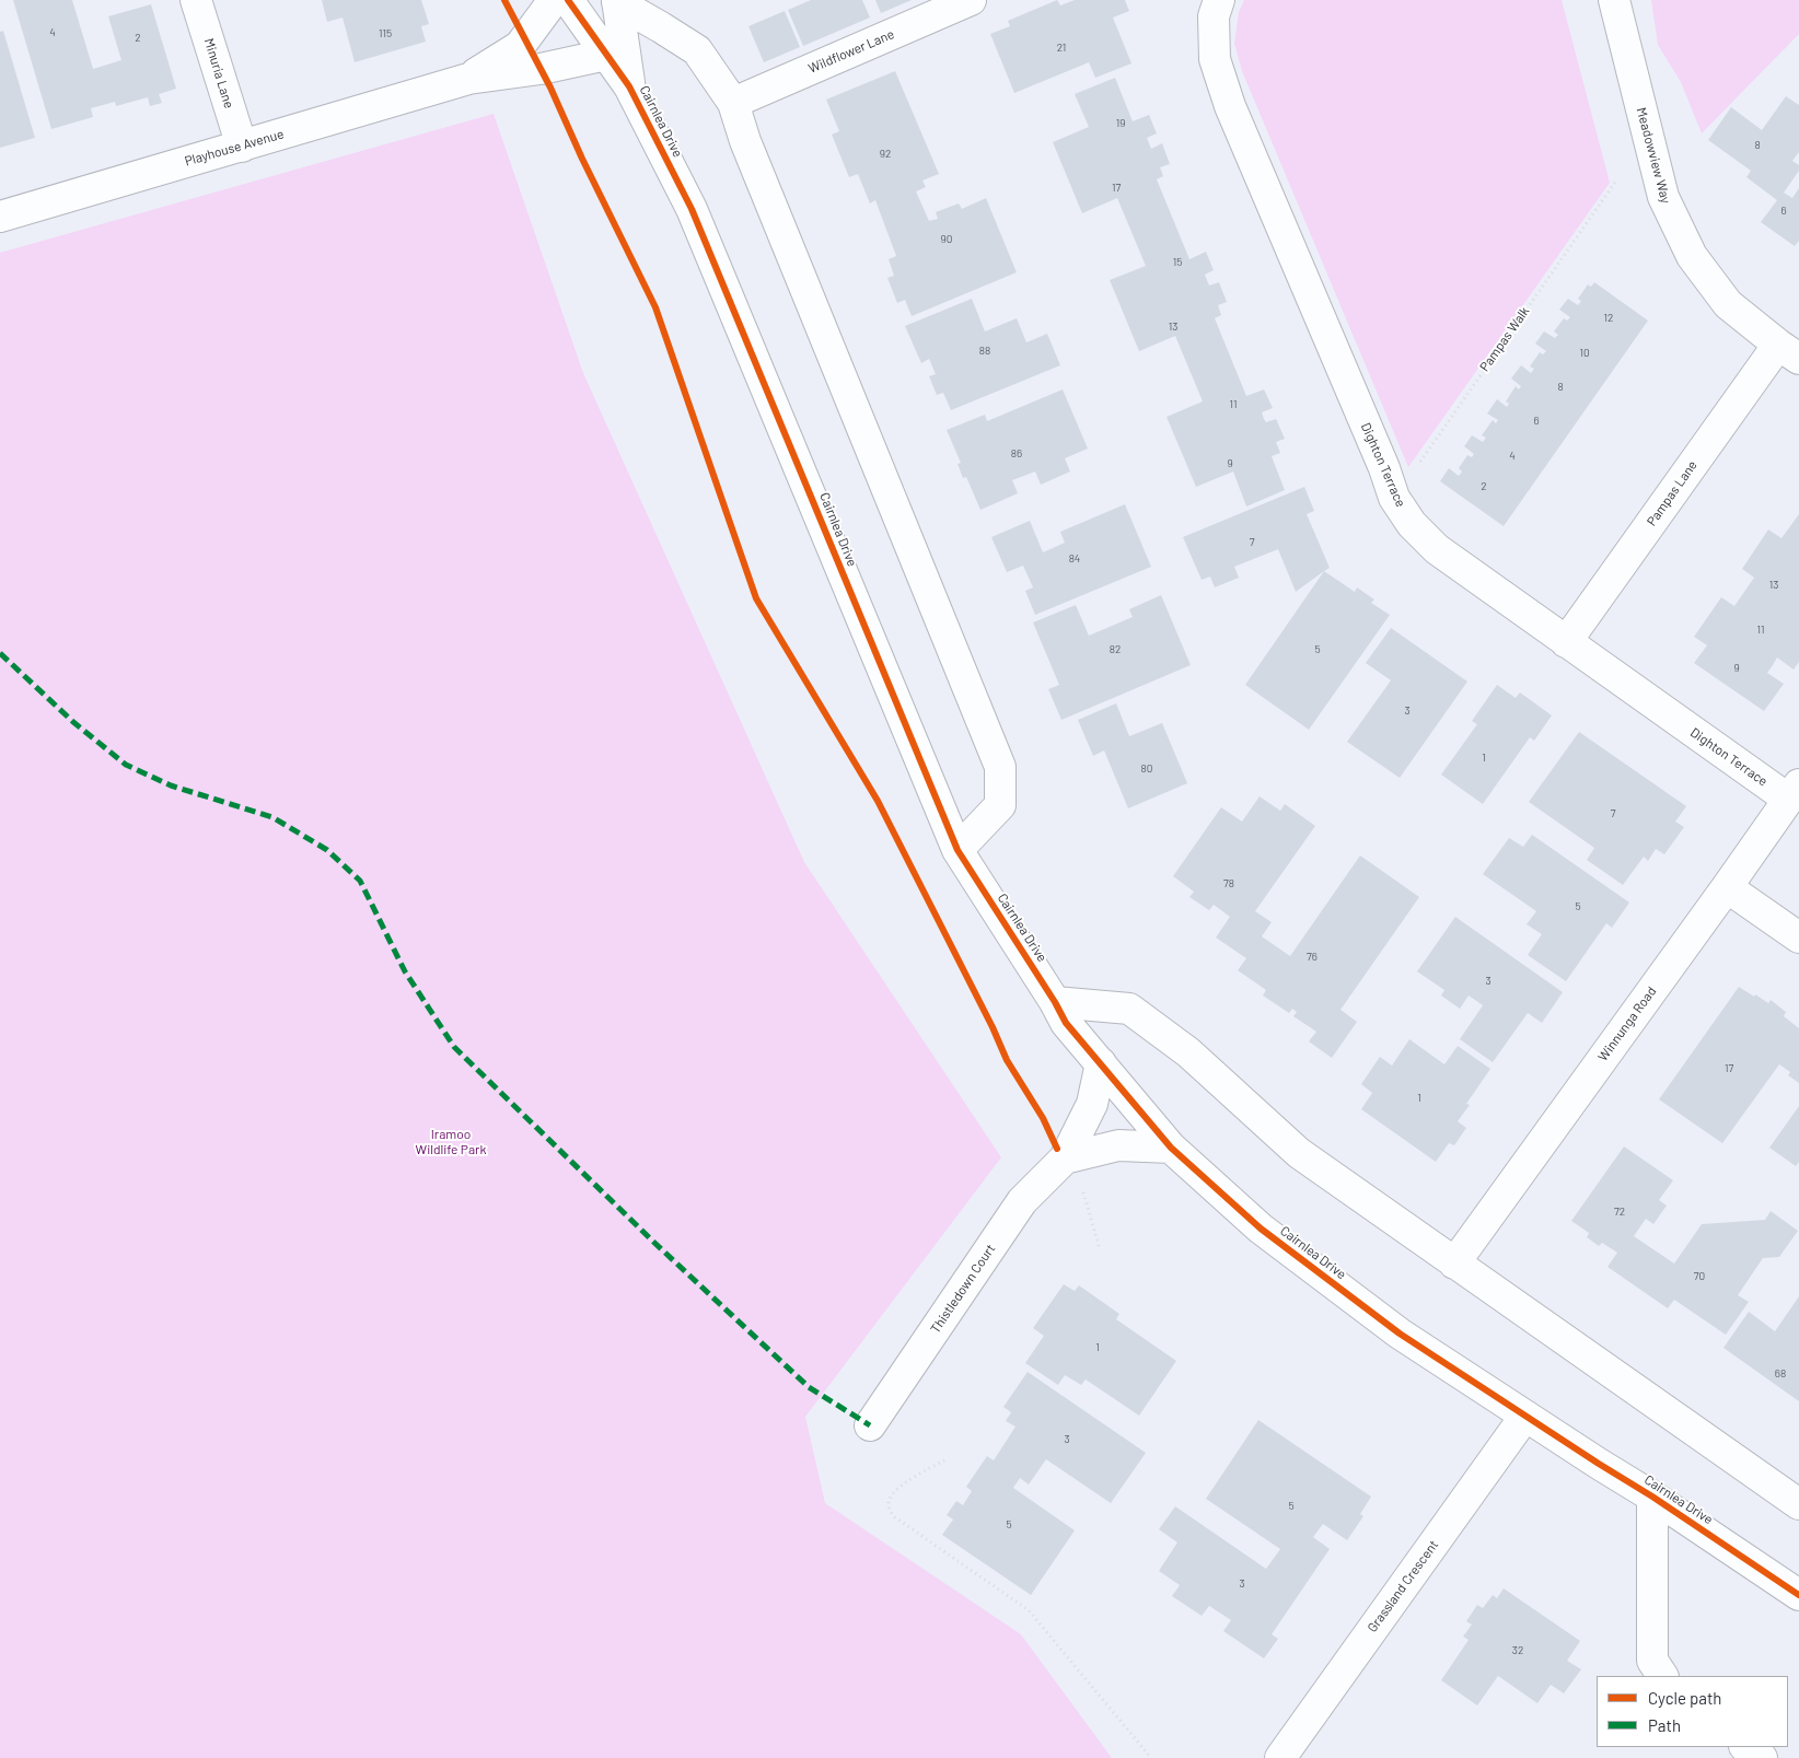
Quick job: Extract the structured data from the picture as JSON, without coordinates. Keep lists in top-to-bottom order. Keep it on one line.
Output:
{"streets":{"street":["Wildflower Lane","Minuria Lane","Cairnlea Drive","Playhouse Avenue","Meadowview Way","Dighton Terrace","Pampas Lane","Winnunga Road","Thistledown Court","Grassland Crescent"],"path":["Pampas Walk"]},"crossings":[["Wildflower Lane","Cairnlea Drive"],["Minuria Lane","Playhouse Avenue"],["Cairnlea Drive","Playhouse Avenue"],["Cairnlea Drive","Thistledown Court"],["Cairnlea Drive","Grassland Crescent"],["Meadowview Way","Pampas Lane"],["Pampas Walk","Dighton Terrace"],["Dighton Terrace","Pampas Lane"],["Dighton Terrace","Winnunga Road"]],"parks":["Iramoo Wildlife Park"],"house_numbers":["4","115","2","21","19","8","92","17","6","90","15","12","13","88","10","8","11","6","86","4","9","2","7","84","13","11","82","5","9","3","1","80","7","78","5","76","3","17","1","72","70","1","68","3","5","5","3","32"],"legend":["Cycle path","Path"]}
